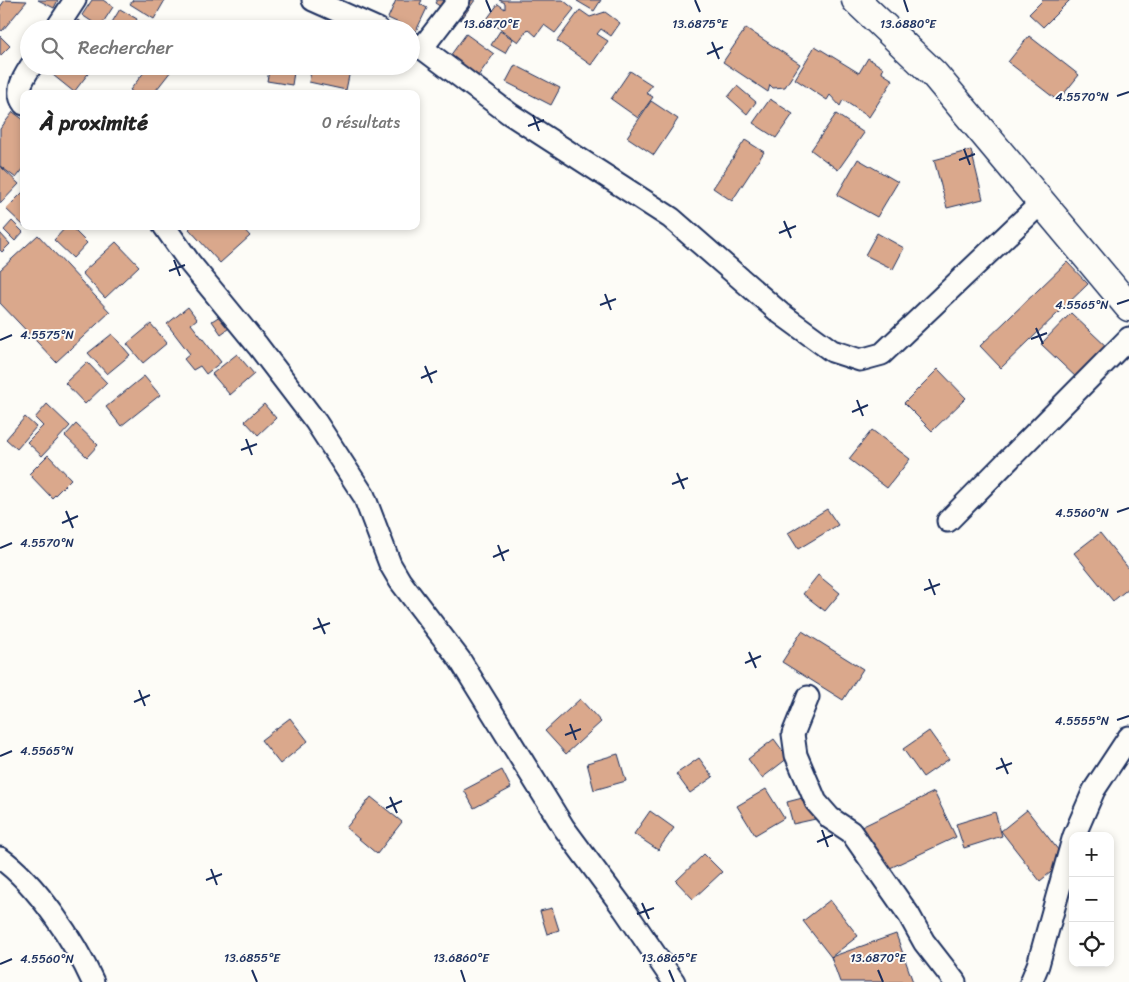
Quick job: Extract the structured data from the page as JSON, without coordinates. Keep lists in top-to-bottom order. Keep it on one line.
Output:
{"page":{"search":"Rechercher","heading":["À proximité","0 résultats"],"map_buttons":["+","−"]},"coordinates":["13.6870°E","13.6875°E","13.6880°E","4.5570°N","4.5565°N","4.5575°N","4.5560°N","4.5555°N","13.6855°E","13.6860°E","13.6865°E"]}
